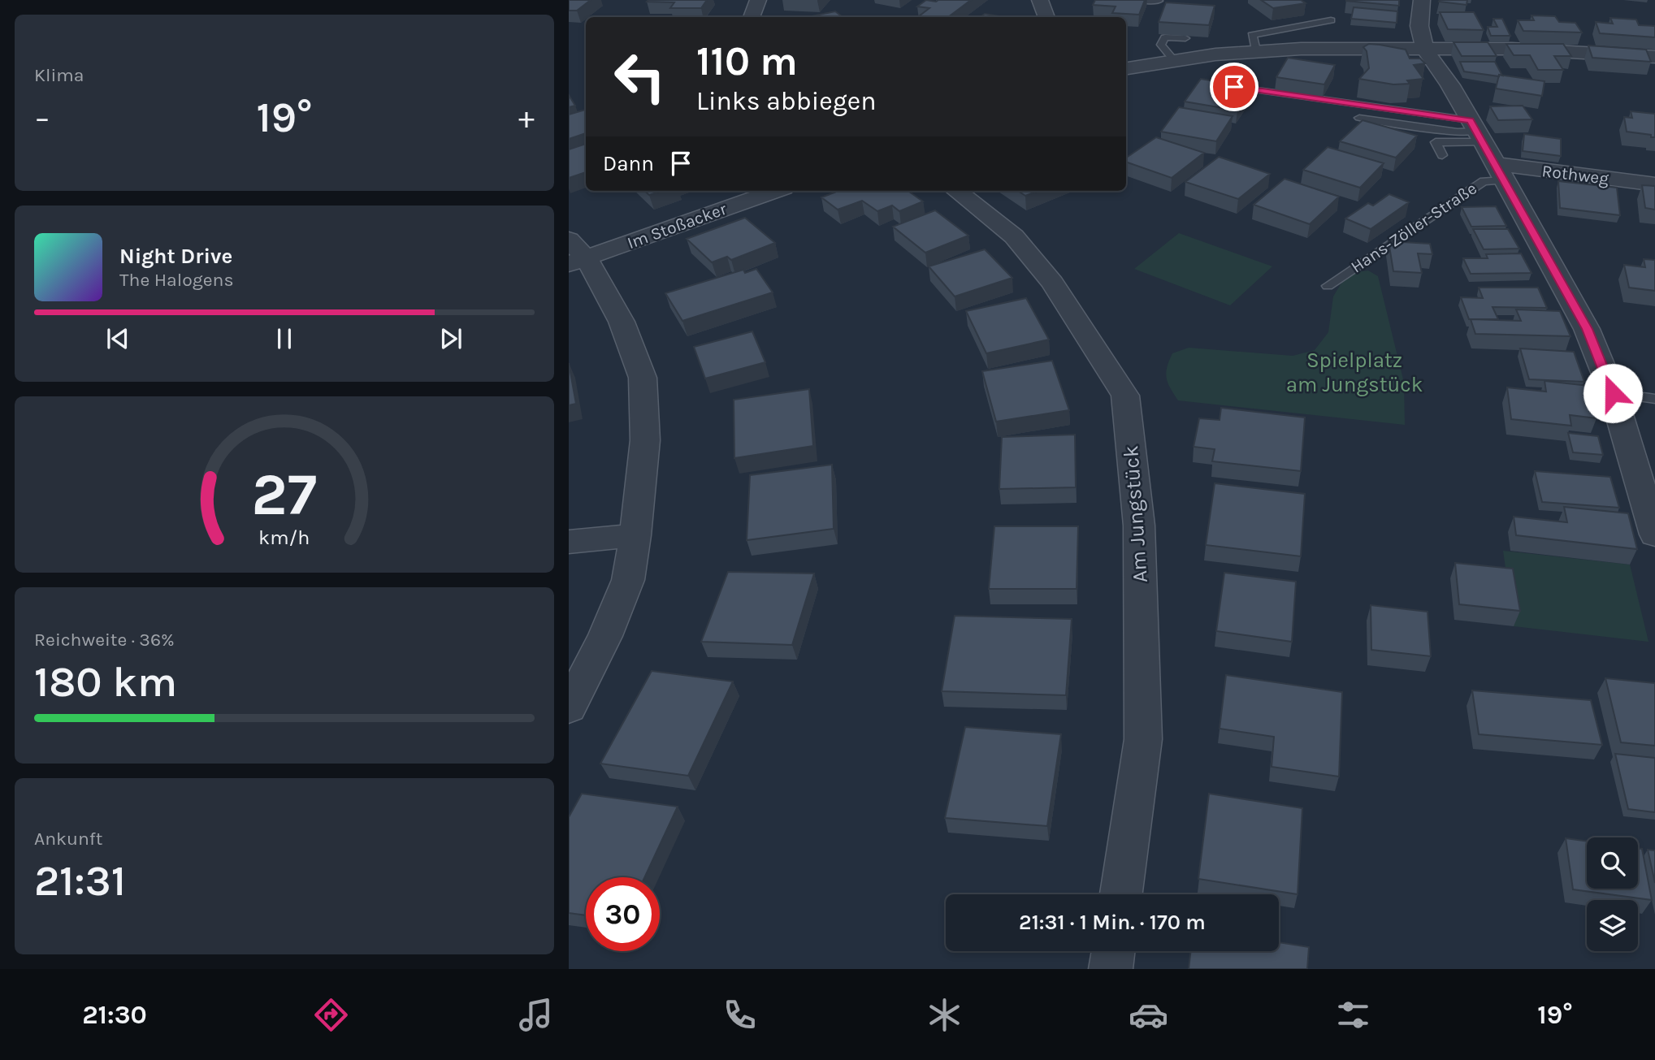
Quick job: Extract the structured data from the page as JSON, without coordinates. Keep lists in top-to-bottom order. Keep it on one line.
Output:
{"streets":{"street":["Rothweg","Im Stoßacker","Hans-Zöller-Straße","Am Jungstück"]},"crossings":[["Rothweg","Hans-Zöller-Straße"]],"parks":["Spielplatz am Jungstück"],"page":{"tile":["Klima",["Reichweite · 36%","180 km"],["Ankunft","21:31"]],"turn":["110 m","Links abbiegen"],"heat":["−","19°","+"],"then":"Dann","song":["Night Drive","The Halogens"],"limit":"30","trip":"21:31 · 1 Min. · 170 m","tabs":["21:30","19°"],"gauge":["27","km/h"]}}
